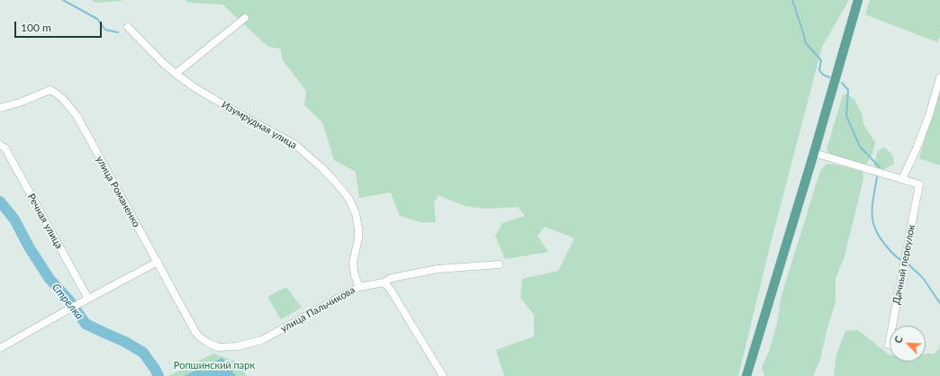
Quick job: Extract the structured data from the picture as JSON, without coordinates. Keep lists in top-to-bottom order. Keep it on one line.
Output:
{"streets":{"street":["Изумрудная улица","улица Романенко","Речная улица","Дачный переулок","улица Пальчикова"]},"crossings":[["Изумрудная улица","улица Пальчикова"],["улица Романенко","улица Пальчикова"]],"water":["Стрелка"],"parks":["Ропшинский парк"],"scale_bar":"100 m","north":"top left"}
